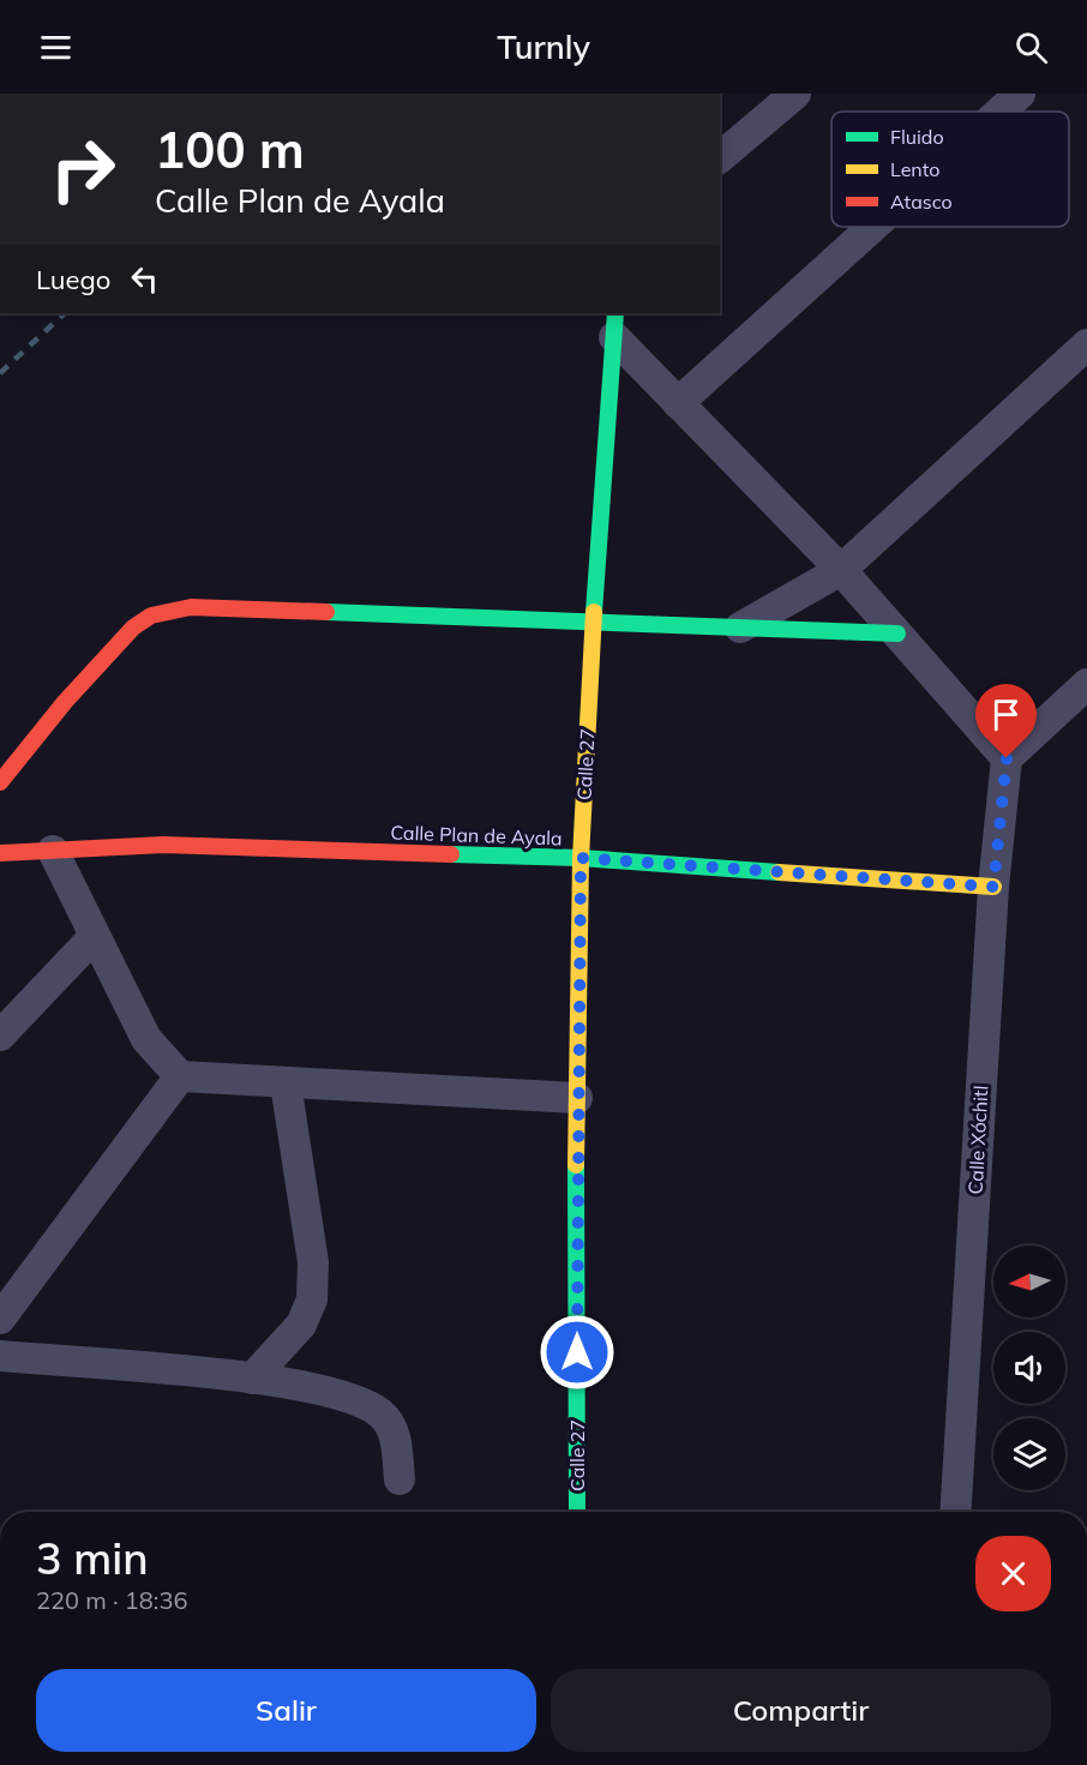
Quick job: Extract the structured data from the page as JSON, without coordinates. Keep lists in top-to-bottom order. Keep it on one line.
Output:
{"streets":{"street":["Calle 27","Calle Plan de Ayala","Calle Xóchitl"]},"crossings":[["Calle 27","Calle Plan de Ayala"],["Calle Plan de Ayala","Calle Xóchitl"]],"legend":["Fluido","Lento","Atasco"],"north":"left","page":{"header":"Turnly","turn":["100 m","Calle Plan de Ayala"],"then":"Luego","heading":["3 min","220 m · 18:36"],"buttons":["Salir","Compartir"]}}
